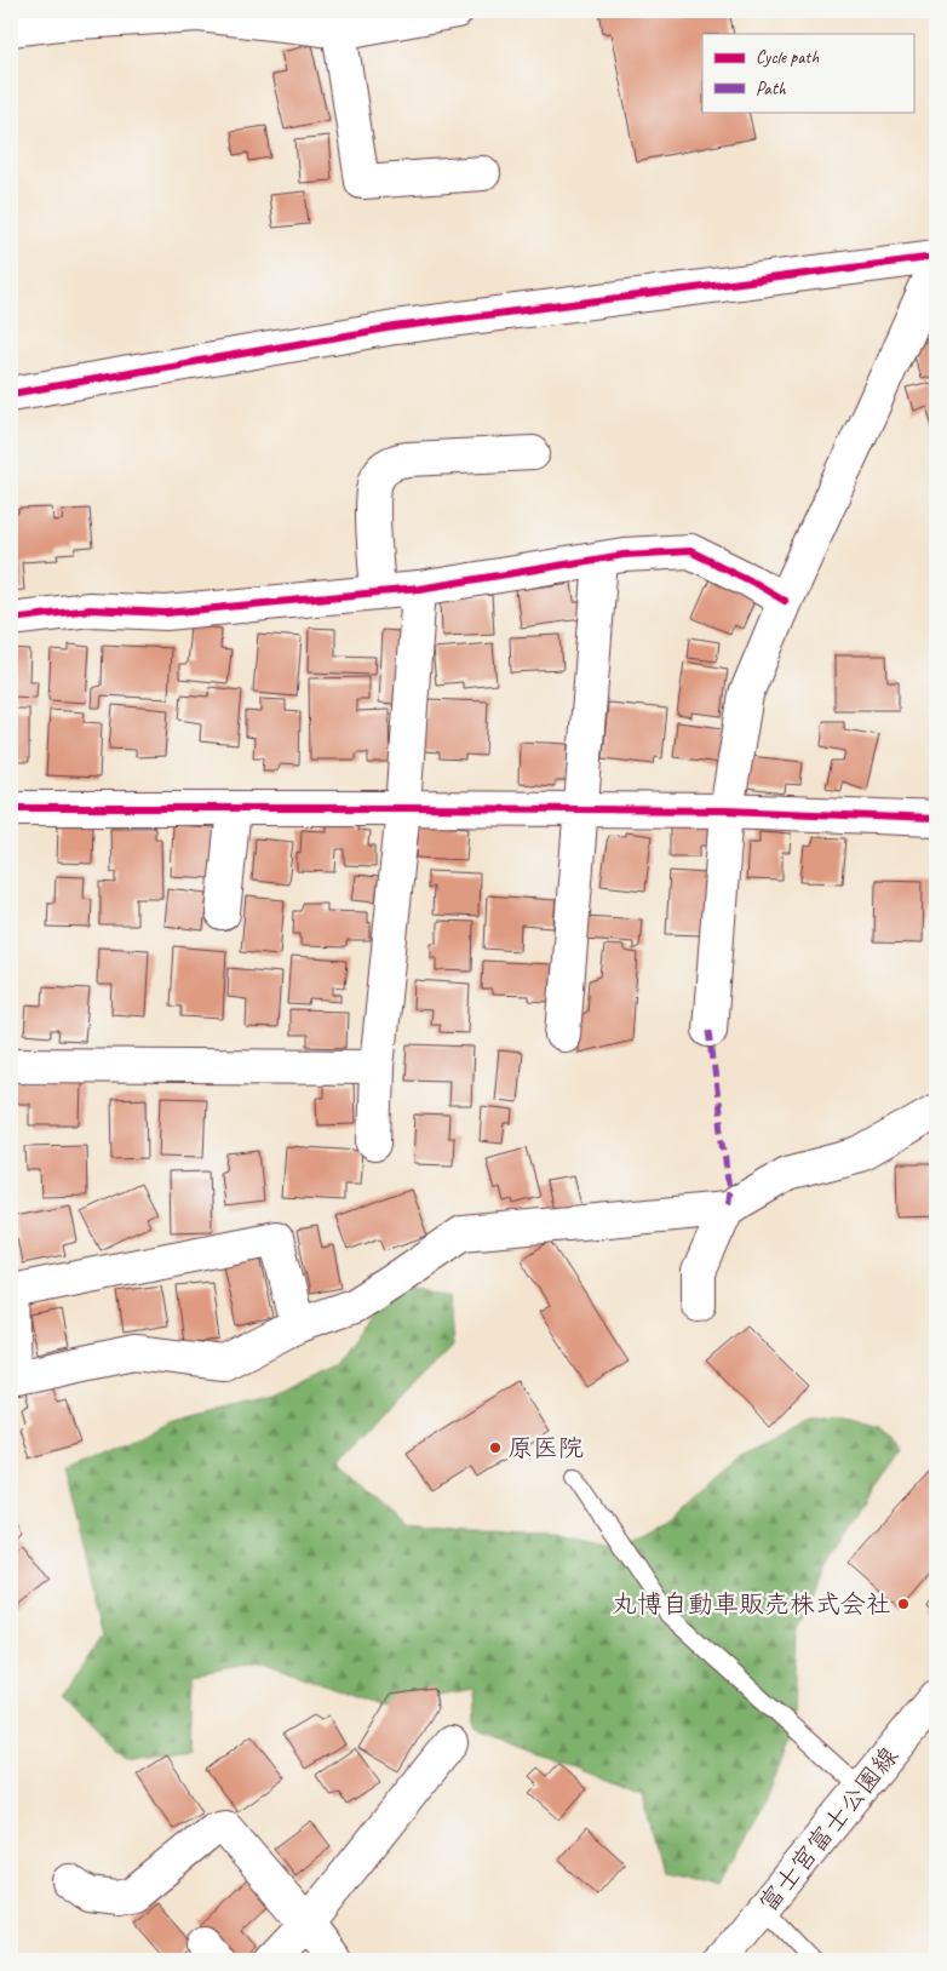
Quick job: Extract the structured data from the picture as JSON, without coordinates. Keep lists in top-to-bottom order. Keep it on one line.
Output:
{"streets":{"street":["富士宮富士公園線"]},"places":["原医院","丸博自動車販売株式会社"],"legend":["Cycle path","Path"]}
